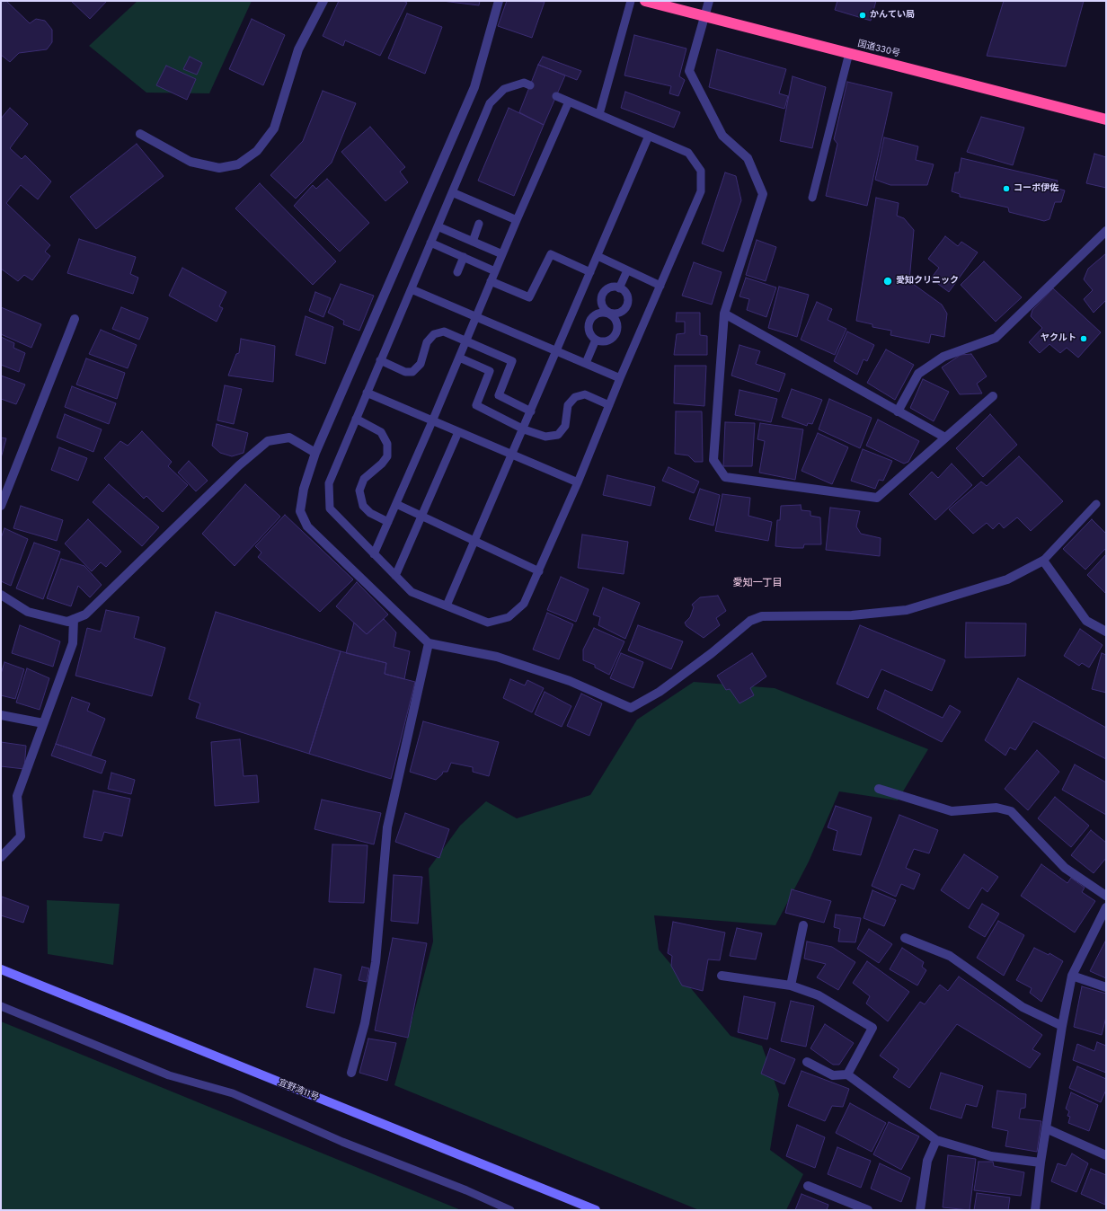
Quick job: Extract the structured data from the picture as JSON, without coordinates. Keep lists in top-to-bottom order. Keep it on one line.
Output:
{"streets":{"highway":["国道330号"],"street":["宜野湾11号"]},"districts":["愛知一丁目"],"places":["かんてい局","コーポ伊佐","愛知クリニック","ヤクルト"]}
